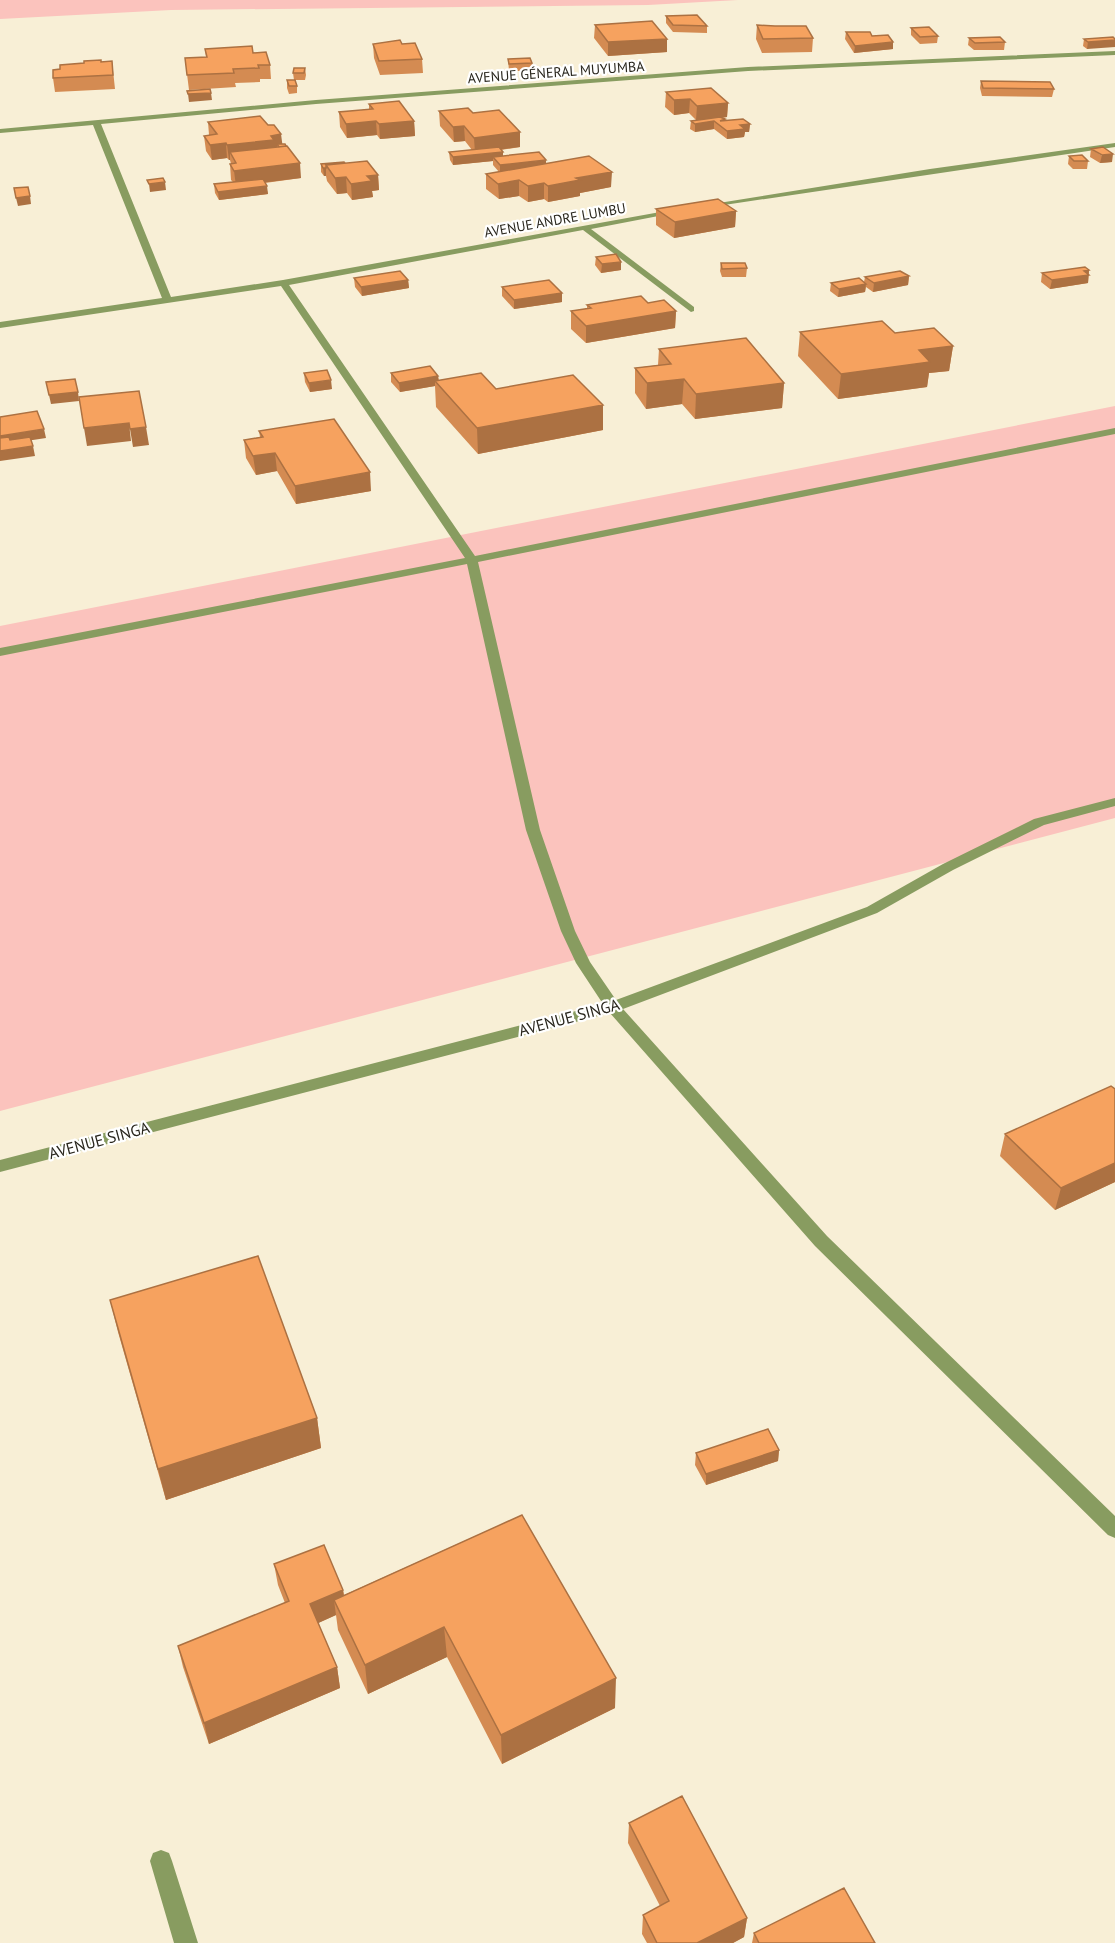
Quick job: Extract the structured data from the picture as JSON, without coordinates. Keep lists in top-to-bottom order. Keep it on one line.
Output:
{"streets":{"street":["AVENUE GÉNERAL MUYUMBA","AVENUE ANDRE LUMBU","AVENUE SINGA"]}}
